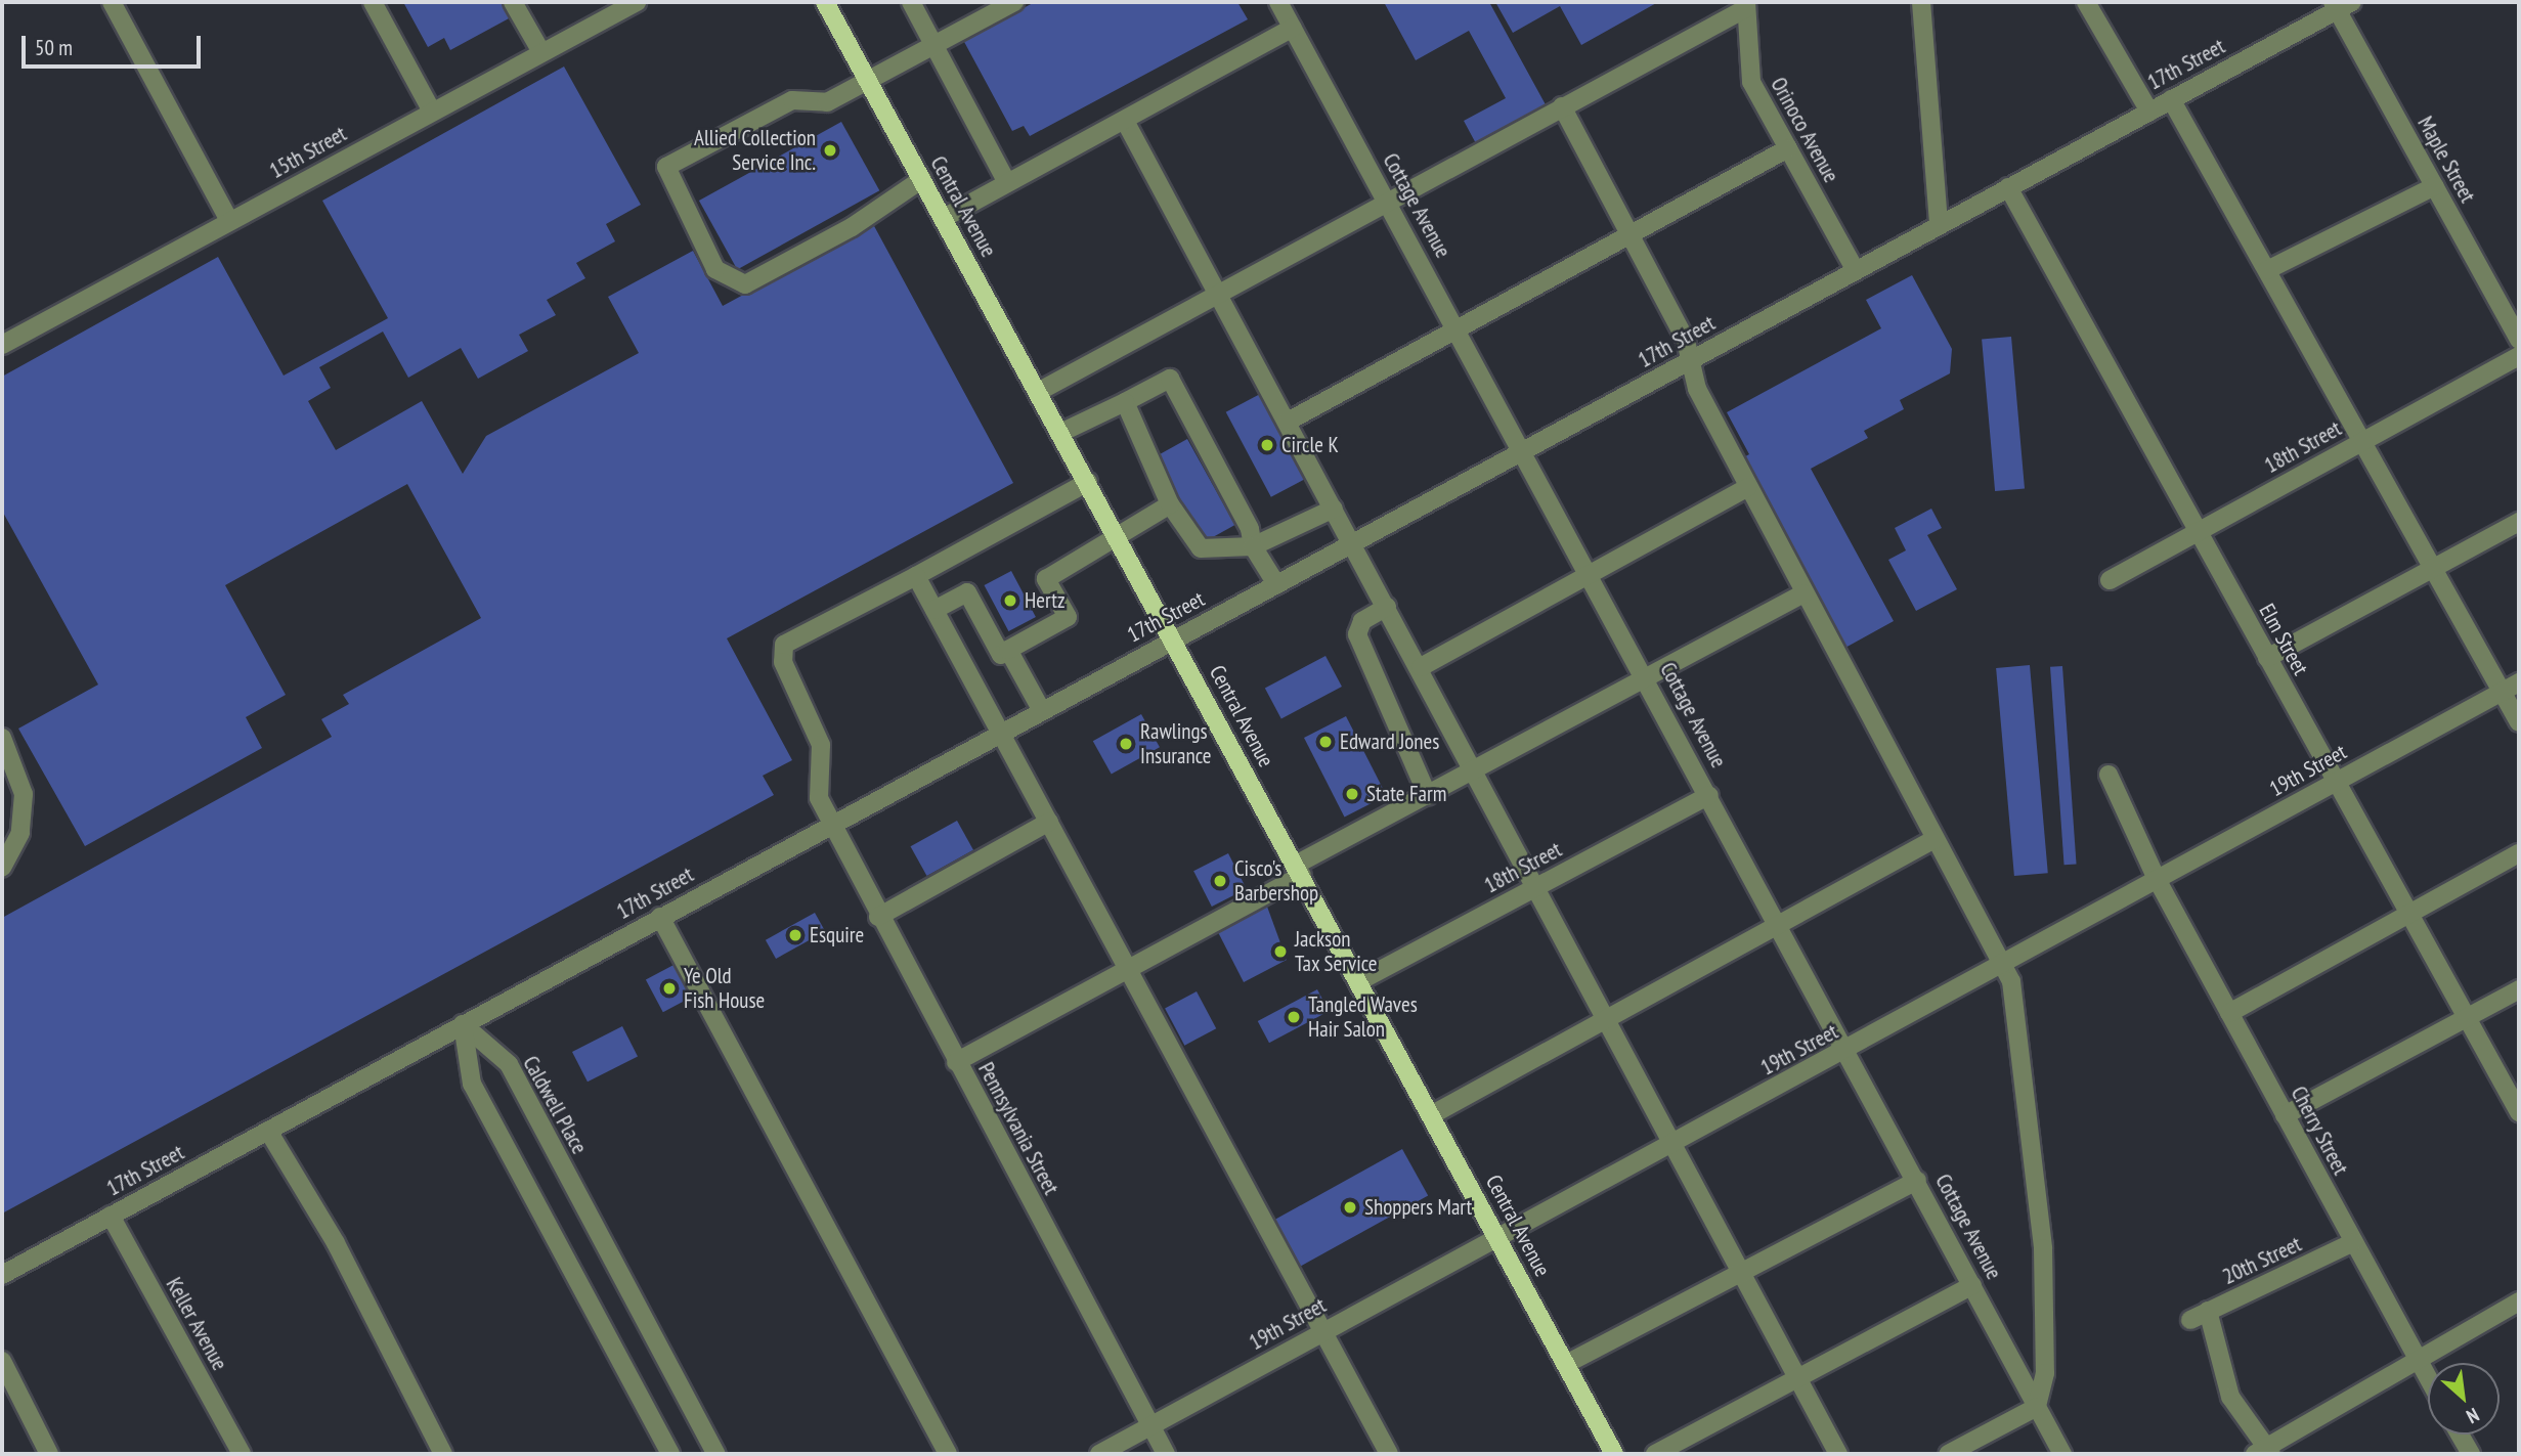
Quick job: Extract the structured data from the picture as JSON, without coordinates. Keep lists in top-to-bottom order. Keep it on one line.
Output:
{"streets":{"main road":["Central Avenue"],"street":["17th Street","Orinoco Avenue","15th Street","Maple Street","Cottage Avenue","18th Street","Elm Street","19th Street","Caldwell Place","Pennsylvania Street","Cherry Street","20th Street","Keller Avenue"]},"crossings":[["17th Street","Orinoco Avenue"],["17th Street","Maple Street"],["17th Street","Cottage Avenue"],["17th Street","Central Avenue"],["17th Street","Elm Street"],["17th Street","Caldwell Place"],["17th Street","Pennsylvania Street"],["17th Street","Keller Avenue"],["Cottage Avenue","18th Street"],["Cottage Avenue","19th Street"],["Central Avenue","18th Street"],["Central Avenue","19th Street"],["18th Street","Elm Street"],["Elm Street","19th Street"],["19th Street","Pennsylvania Street"],["19th Street","Cherry Street"],["Cherry Street","20th Street"]],"places":["Allied Collection Service Inc.","Circle K","Hertz","Edward Jones","Rawlings Insurance","State Farm","Cisco's Barbershop","Esquire","Jackson Tax Service","Ye Old Fish House","Tangled Waves Hair Salon","Shoppers Mart"],"scale_bar":"50 m","north":"bottom right"}
